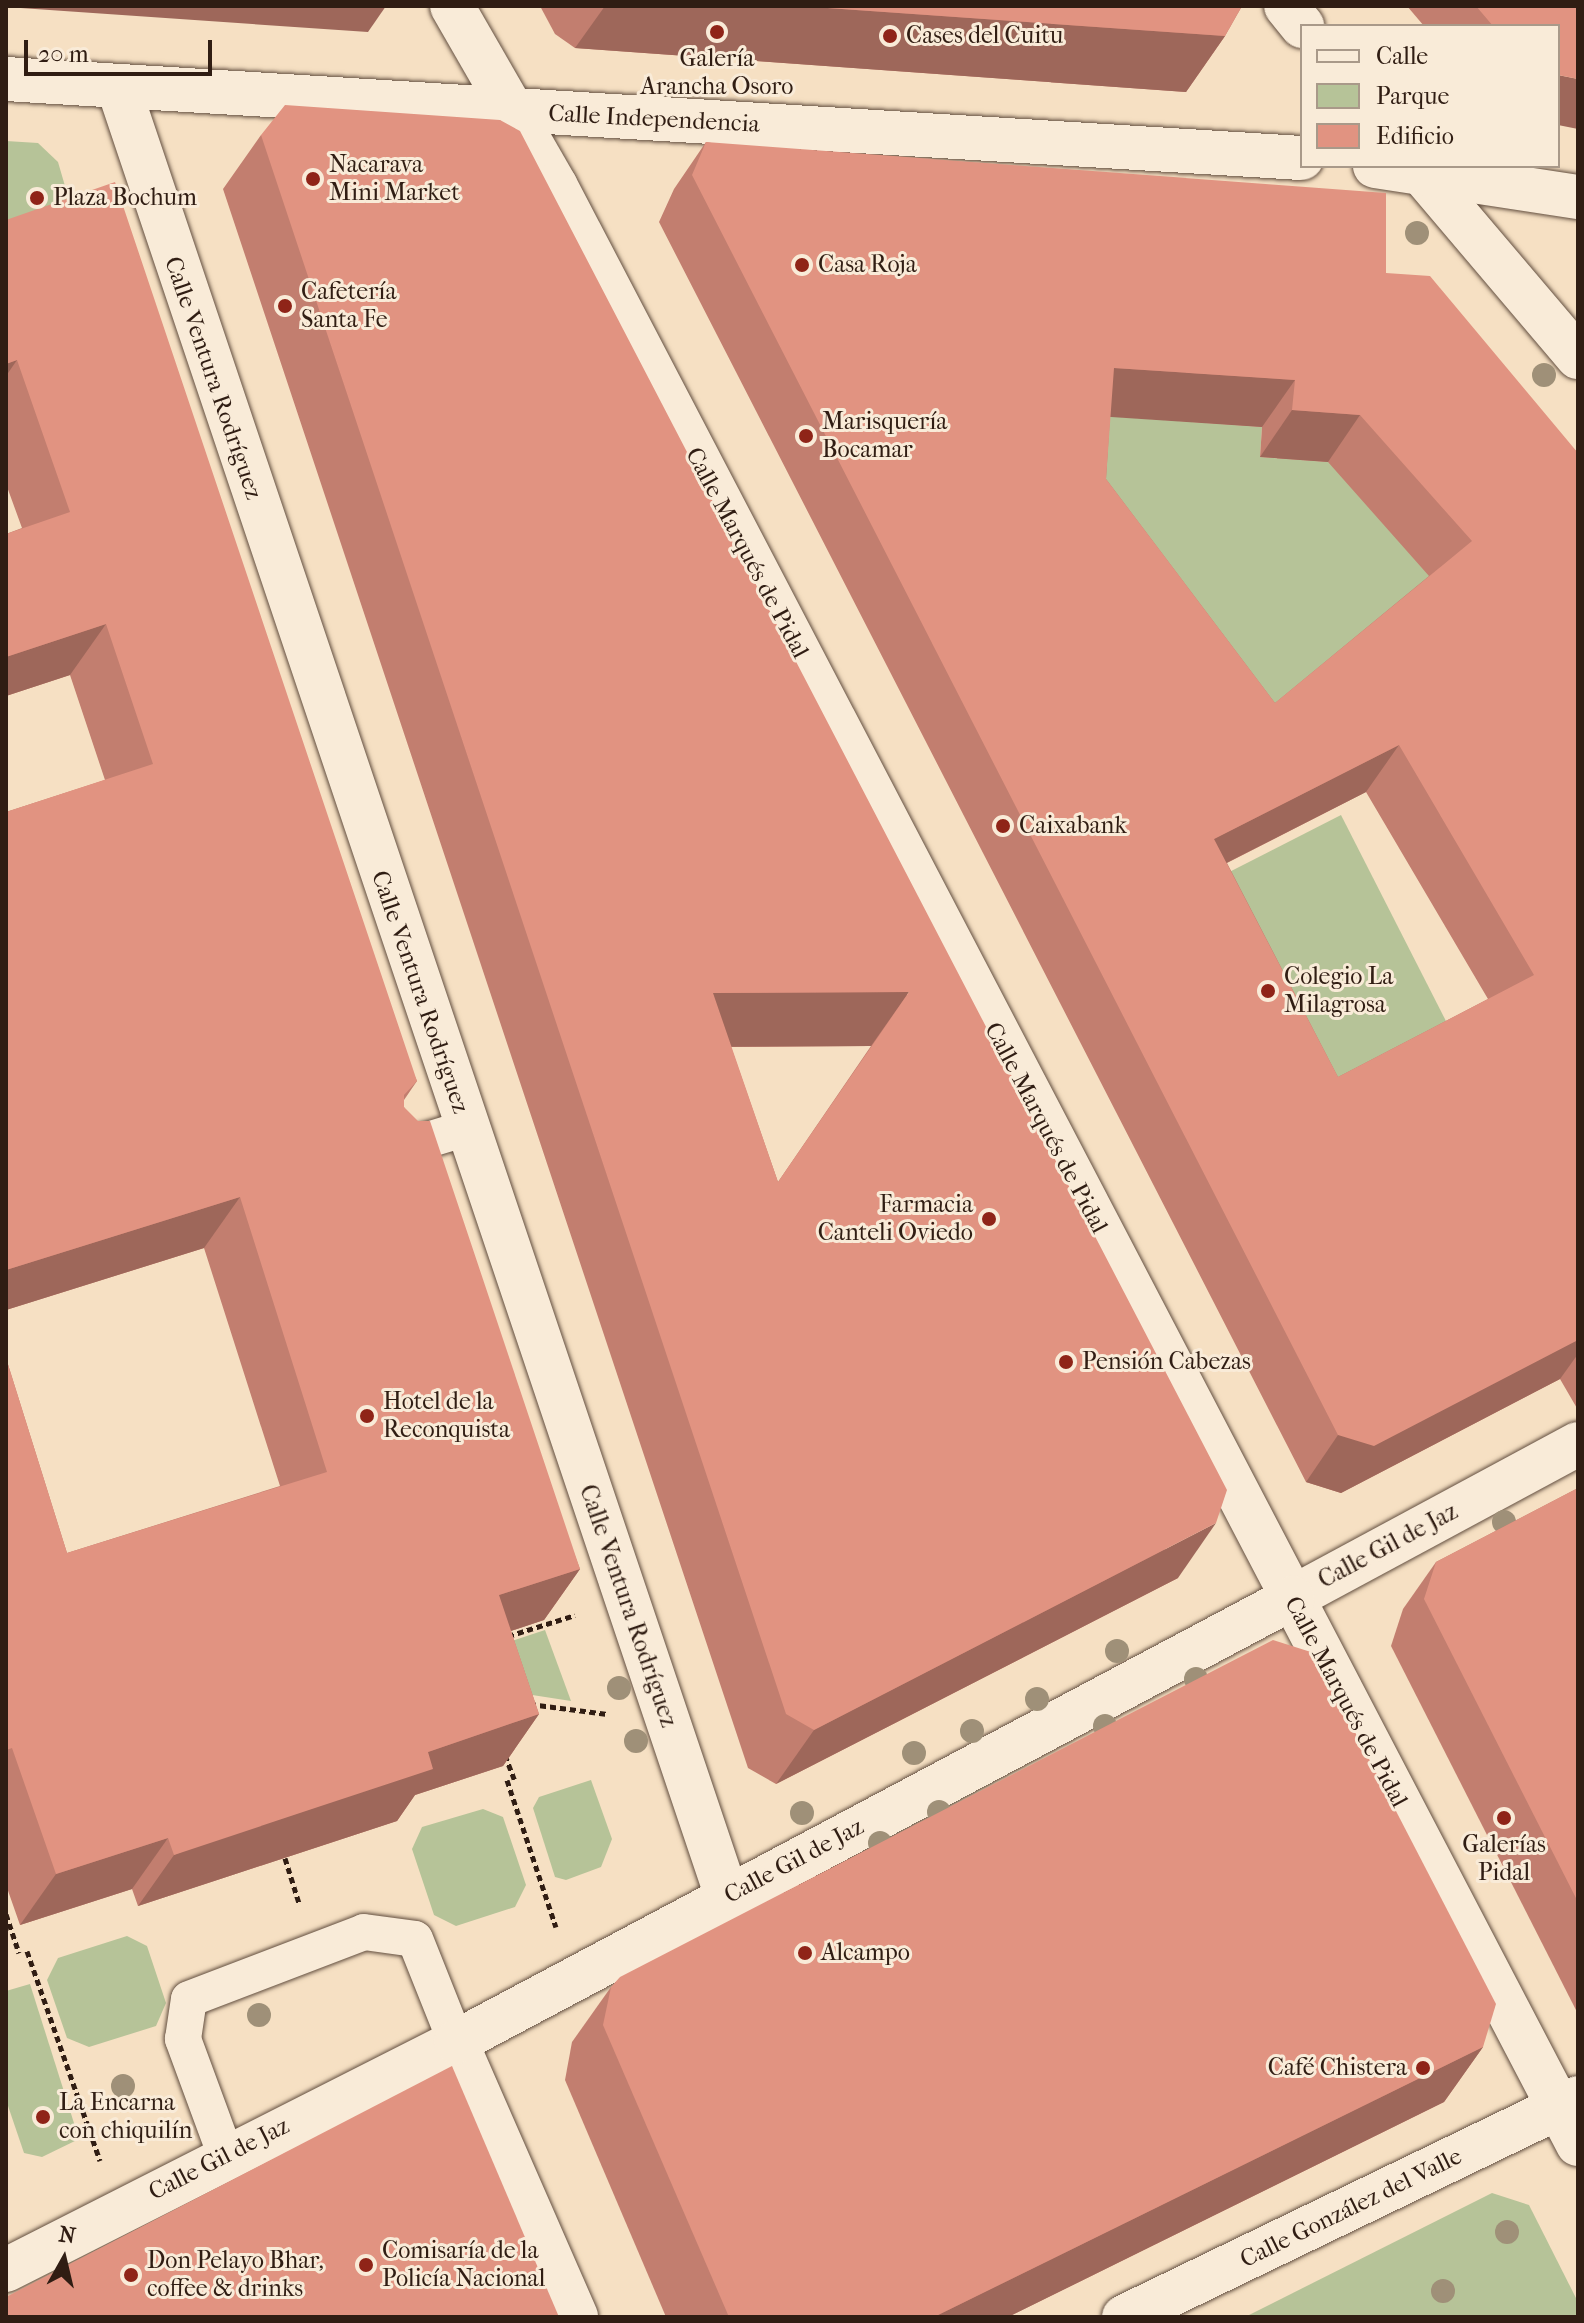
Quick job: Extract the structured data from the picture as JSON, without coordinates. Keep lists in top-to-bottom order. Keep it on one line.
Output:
{"streets":{"street":["Calle Independencia","Calle Ventura Rodríguez","Calle Marqués de Pidal","Calle Gil de Jaz","Calle González del Valle"]},"crossings":[["Calle Independencia","Calle Ventura Rodríguez"],["Calle Independencia","Calle Marqués de Pidal"],["Calle Ventura Rodríguez","Calle Gil de Jaz"],["Calle Marqués de Pidal","Calle Gil de Jaz"],["Calle Marqués de Pidal","Calle González del Valle"]],"places":["Galería Arancha Osoro","Cases del Cuitu","Nacarava Mini Market","Plaza Bochum","Casa Roja","Cafetería Santa Fe","Marisquería Bocamar","Caixabank","Colegio La Milagrosa","Farmacia Canteli Oviedo","Pensión Cabezas","Hotel de la Reconquista","Galerías Pidal","Alcampo","Café Chistera","La Encarna con chiquilín","Comisaría de la Policía Nacional","Don Pelayo Bhar, coffee & drinks"],"legend":["Calle","Parque","Edificio"],"scale_bar":"20 m","north":"top"}
